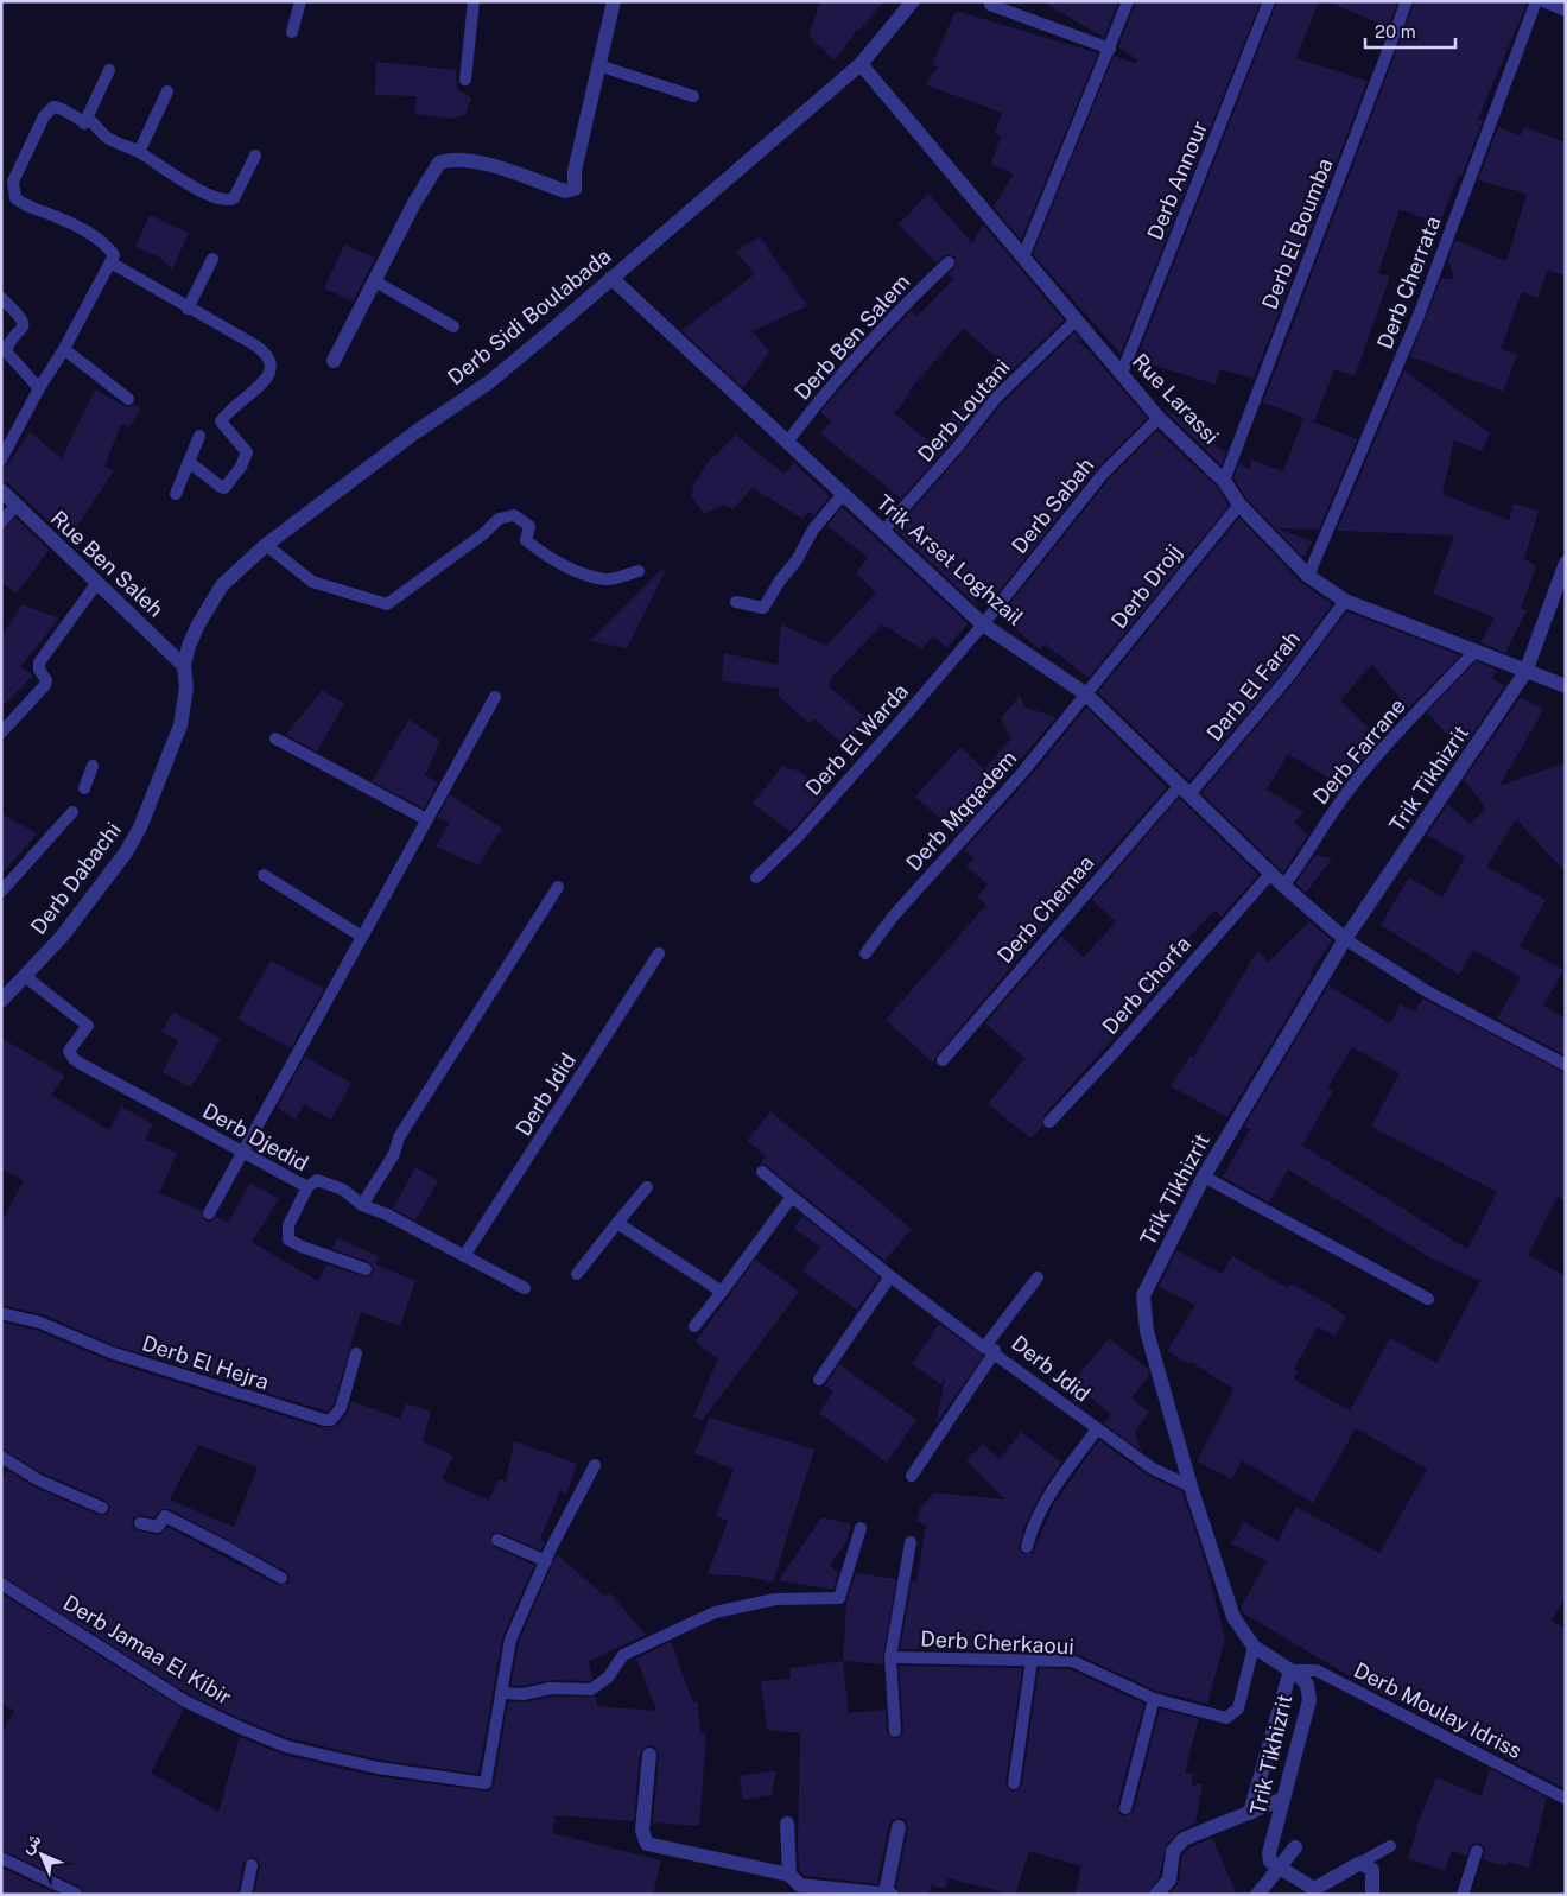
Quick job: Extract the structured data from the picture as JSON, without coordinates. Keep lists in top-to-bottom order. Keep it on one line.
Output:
{"streets":{"street":["Derb Sidi Boulabada","Rue Larassi","Trik Arset Loghzail","Rue Ben Saleh","Trik Tikhizrit","Derb Dabachi"],"lane":["Derb Annour","Derb El Boumba","Derb Cherrata","Derb Ben Salem","Derb Loutani","Derb Sabah","Derb Drojj","Darb El Farah","Derb El Warda","Derb Farrane","Derb Mqqadem","Derb Chemaa","Derb Chorfa","Derb Jdid","Derb Djedid","Derb El Hejra","Derb Cherkaoui","Derb Jamaa El Kibir","Derb Moulay Idriss"]},"crossings":[["Derb Annour","Rue Larassi"],["Derb El Boumba","Rue Larassi"],["Derb Cherrata","Rue Larassi"],["Derb Sidi Boulabada","Rue Larassi"],["Derb Sidi Boulabada","Trik Arset Loghzail"],["Derb Sidi Boulabada","Rue Ben Saleh"],["Derb Sidi Boulabada","Derb Dabachi"],["Derb Ben Salem","Trik Arset Loghzail"],["Rue Larassi","Derb Loutani"],["Rue Larassi","Derb Sabah"],["Rue Larassi","Derb Drojj"],["Rue Larassi","Darb El Farah"],["Rue Larassi","Derb Farrane"],["Rue Larassi","Trik Tikhizrit"],["Derb Loutani","Trik Arset Loghzail"],["Derb Sabah","Trik Arset Loghzail"],["Derb Sabah","Derb El Warda"],["Trik Arset Loghzail","Derb Drojj"],["Trik Arset Loghzail","Darb El Farah"],["Trik Arset Loghzail","Derb El Warda"],["Trik Arset Loghzail","Derb Farrane"],["Trik Arset Loghzail","Trik Tikhizrit"],["Trik Arset Loghzail","Derb Mqqadem"],["Trik Arset Loghzail","Derb Chemaa"],["Trik Arset Loghzail","Derb Chorfa"],["Rue Ben Saleh","Derb Dabachi"],["Derb Drojj","Derb Mqqadem"],["Darb El Farah","Derb Chemaa"],["Trik Tikhizrit","Derb Jdid"],["Trik Tikhizrit","Derb Cherkaoui"],["Trik Tikhizrit","Derb Moulay Idriss"],["Derb Dabachi","Derb Djedid"],["Derb Jdid","Derb Djedid"]],"scale_bar":"20 m","north":"top left"}
